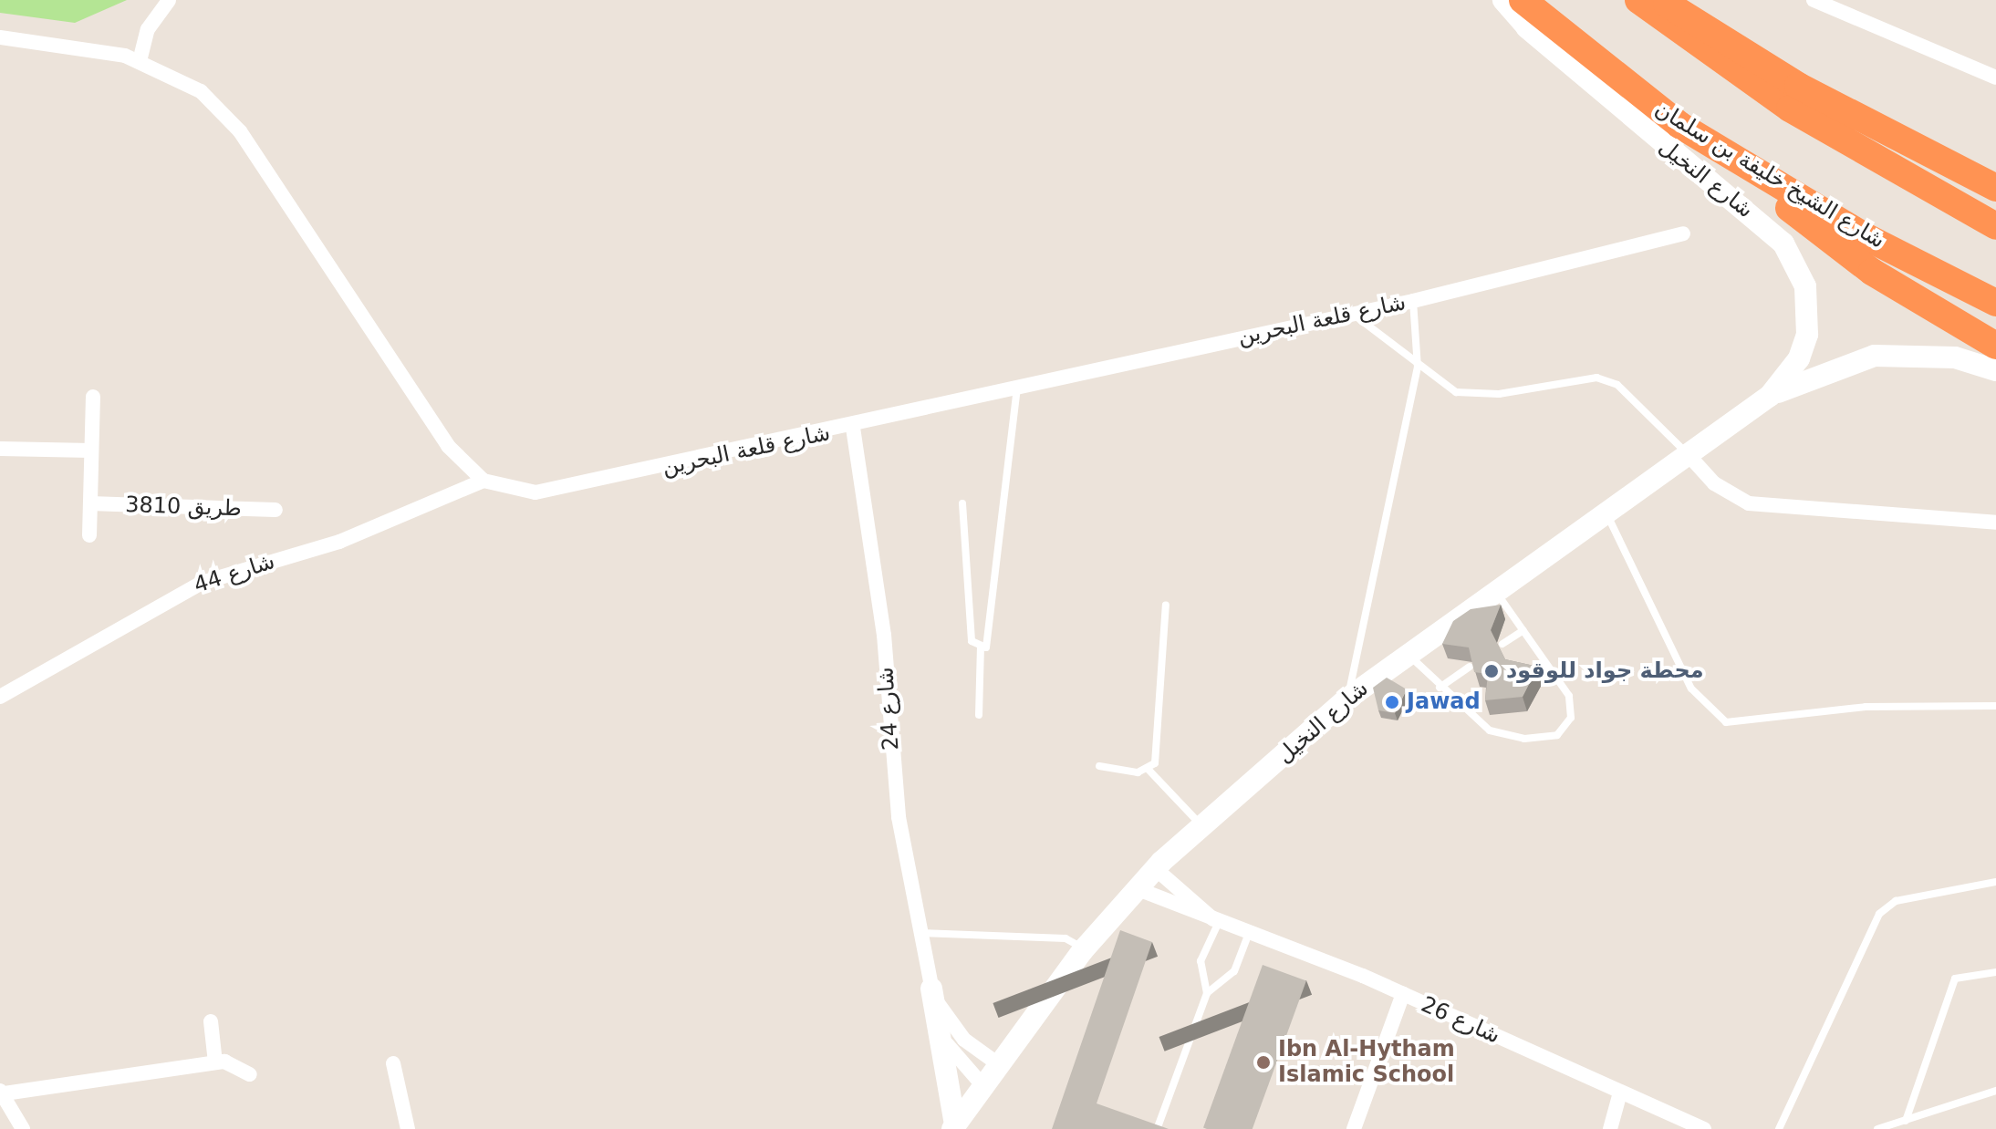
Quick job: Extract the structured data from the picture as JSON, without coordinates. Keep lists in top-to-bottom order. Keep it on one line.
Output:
{"streets":{"highway":["شارع الشيخ خليفة بن سلمان"],"street":["شارع النخيل","شارع قلعة البحرين","طريق 3810","شارع 44","شارع 24","شارع 26"]},"crossings":[["شارع النخيل","شارع 24"],["شارع النخيل","شارع 26"],["شارع قلعة البحرين","شارع 44"],["شارع قلعة البحرين","شارع 24"]],"places":["محطة جواد للوقود","Jawad","Ibn Al-Hytham Islamic School"]}
